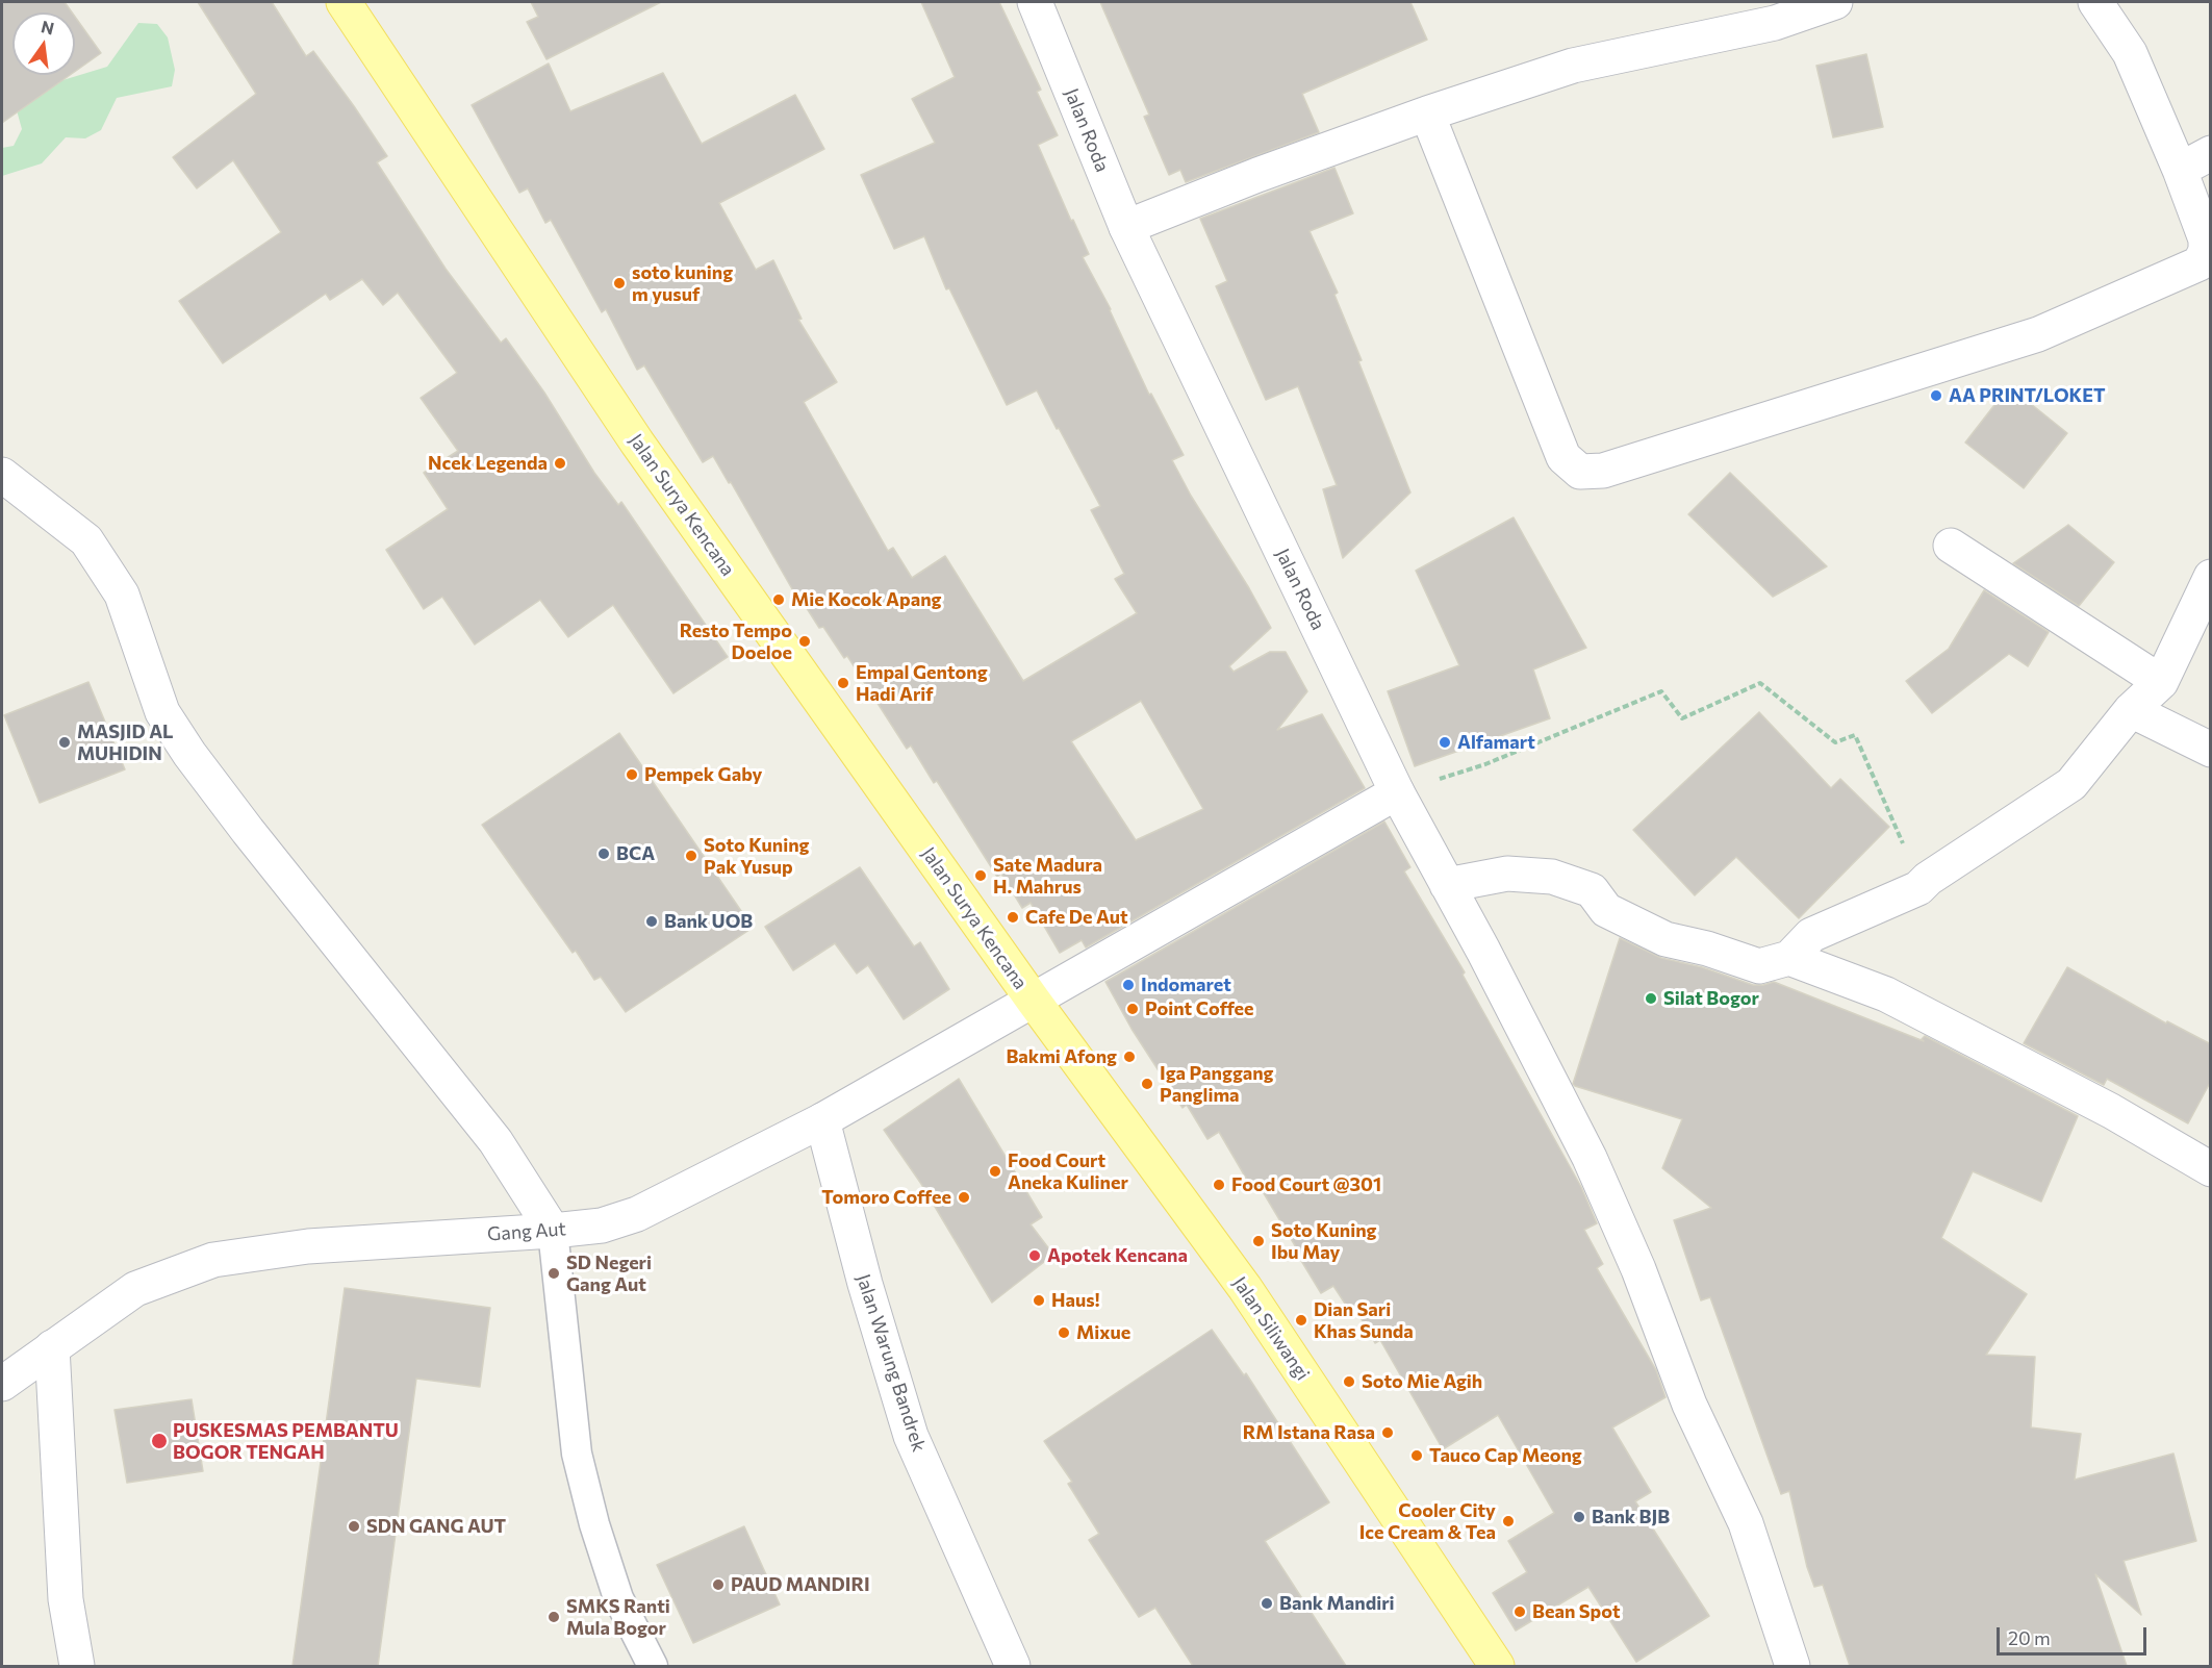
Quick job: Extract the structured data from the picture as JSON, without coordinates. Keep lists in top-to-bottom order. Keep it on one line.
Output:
{"streets":{"main road":["Jalan Surya Kencana","Jalan Siliwangi"],"street":["Jalan Roda","Gang Aut","Jalan Warung Bandrek"]},"crossings":[["Jalan Surya Kencana","Gang Aut"],["Jalan Surya Kencana","Jalan Siliwangi"],["Gang Aut","Jalan Siliwangi"],["Gang Aut","Jalan Warung Bandrek"]],"places":["soto kuning m yusuf","AA PRINT/LOKET","Ncek Legenda","Mie Kocok Apang","Resto Tempo Doeloe","Empal Gentong Hadi Arif","MASJID AL MUHIDIN","Alfamart","Pempek Gaby","BCA","Soto Kuning Pak Yusup","Sate Madura H. Mahrus","Cafe De Aut","Bank UOB","Indomaret","Silat Bogor","Point Coffee","Bakmi Afong","Iga Panggang Panglima","Food Court Aneka Kuliner","Food Court @301","Tomoro Coffee","Soto Kuning Ibu May","Apotek Kencana","SD Negeri Gang Aut","Haus!","Dian Sari Khas Sunda","Mixue","Soto Mie Agih","RM Istana Rasa","PUSKESMAS PEMBANTU BOGOR TENGAH","Tauco Cap Meong","Bank BJB","Cooler City Ice Cream & Tea","SDN GANG AUT","PAUD MANDIRI","Bank Mandiri","Bean Spot","SMKS Ranti Mula Bogor"],"scale_bar":"20 m","north":"top"}
